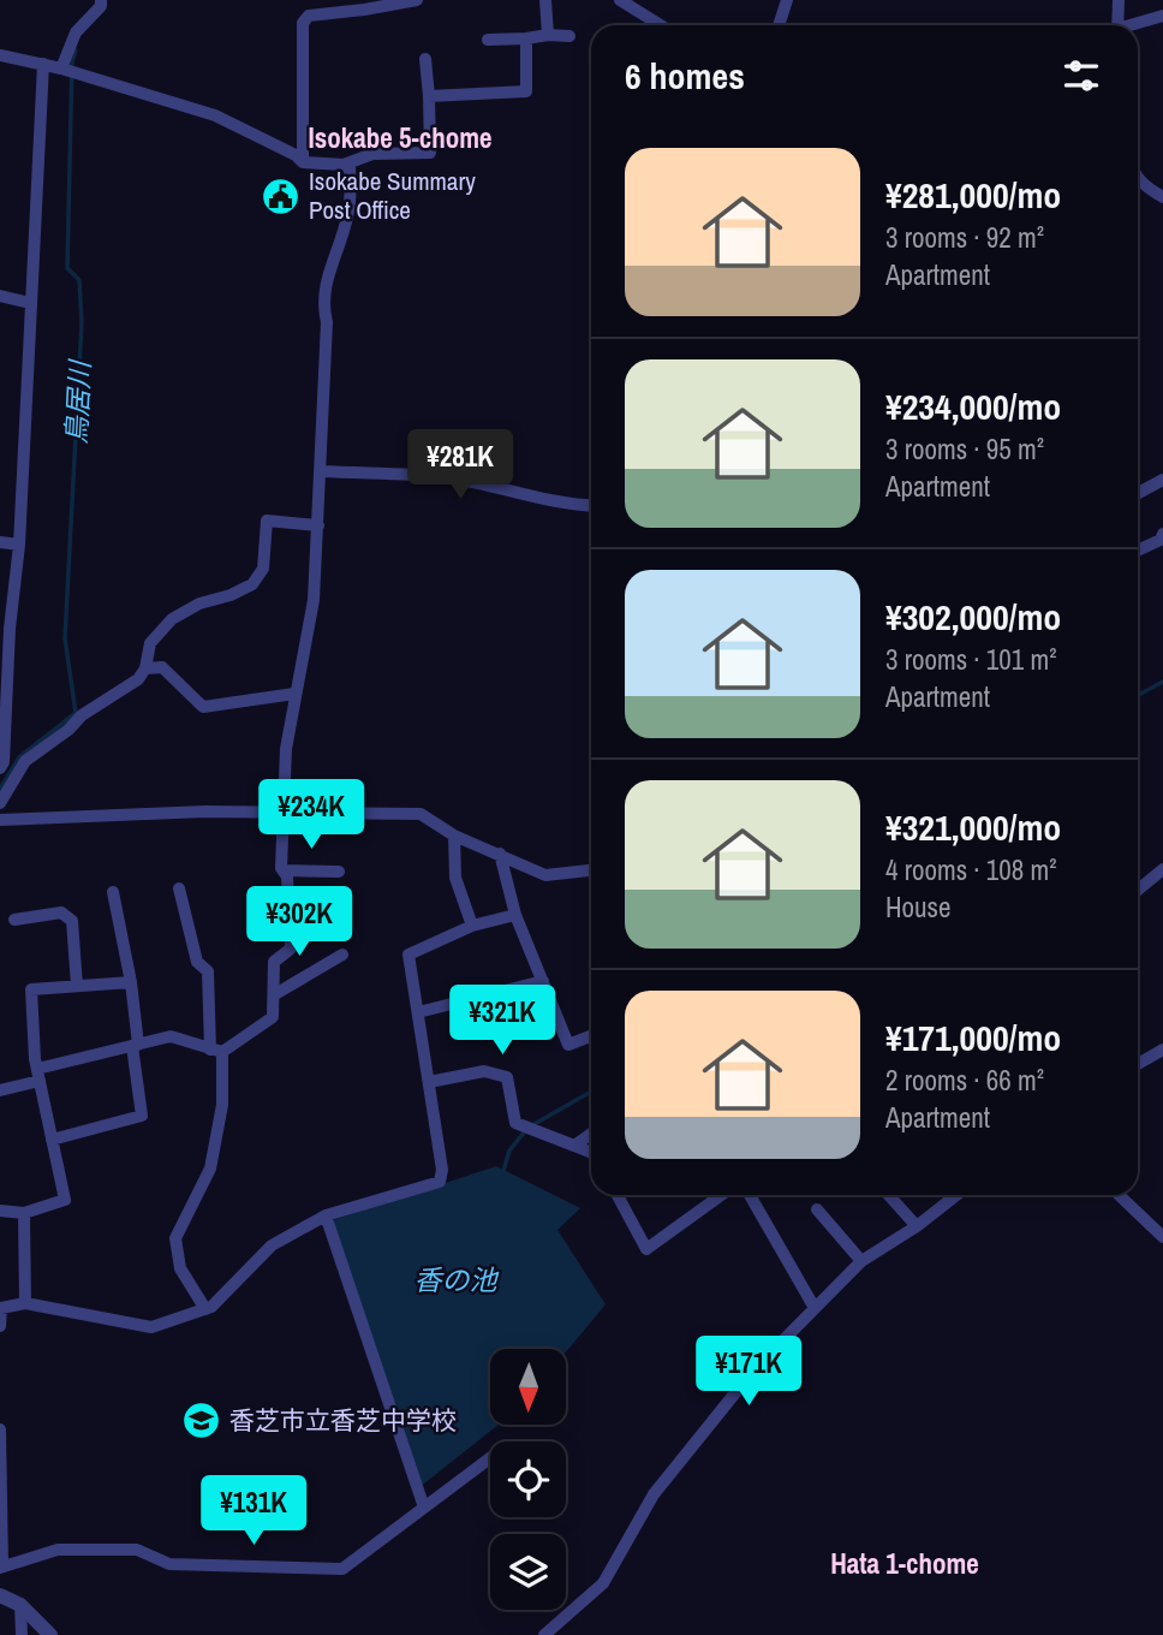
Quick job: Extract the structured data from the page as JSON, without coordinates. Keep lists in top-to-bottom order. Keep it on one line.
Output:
{"districts":["Isokabe 5-chome","Hata 1-chome"],"water":["鳥居川","香の池"],"places":{"public building":["Isokabe Summary Post Office"],"school or university":["香芝市立香芝中学校"]},"north":"bottom","page":{"heading":"6 homes","list":[{"name":"¥281,000/mo","note":"3 rooms · 92 m² · Apartment"},{"name":"¥234,000/mo","note":"3 rooms · 95 m² · Apartment"},{"name":"¥302,000/mo","note":"3 rooms · 101 m² · Apartment"},{"name":"¥321,000/mo","note":"4 rooms · 108 m² · House"},{"name":"¥171,000/mo","note":"2 rooms · 66 m² · Apartment"}],"price":["¥281K","¥234K","¥302K","¥321K","¥171K","¥131K"]}}
